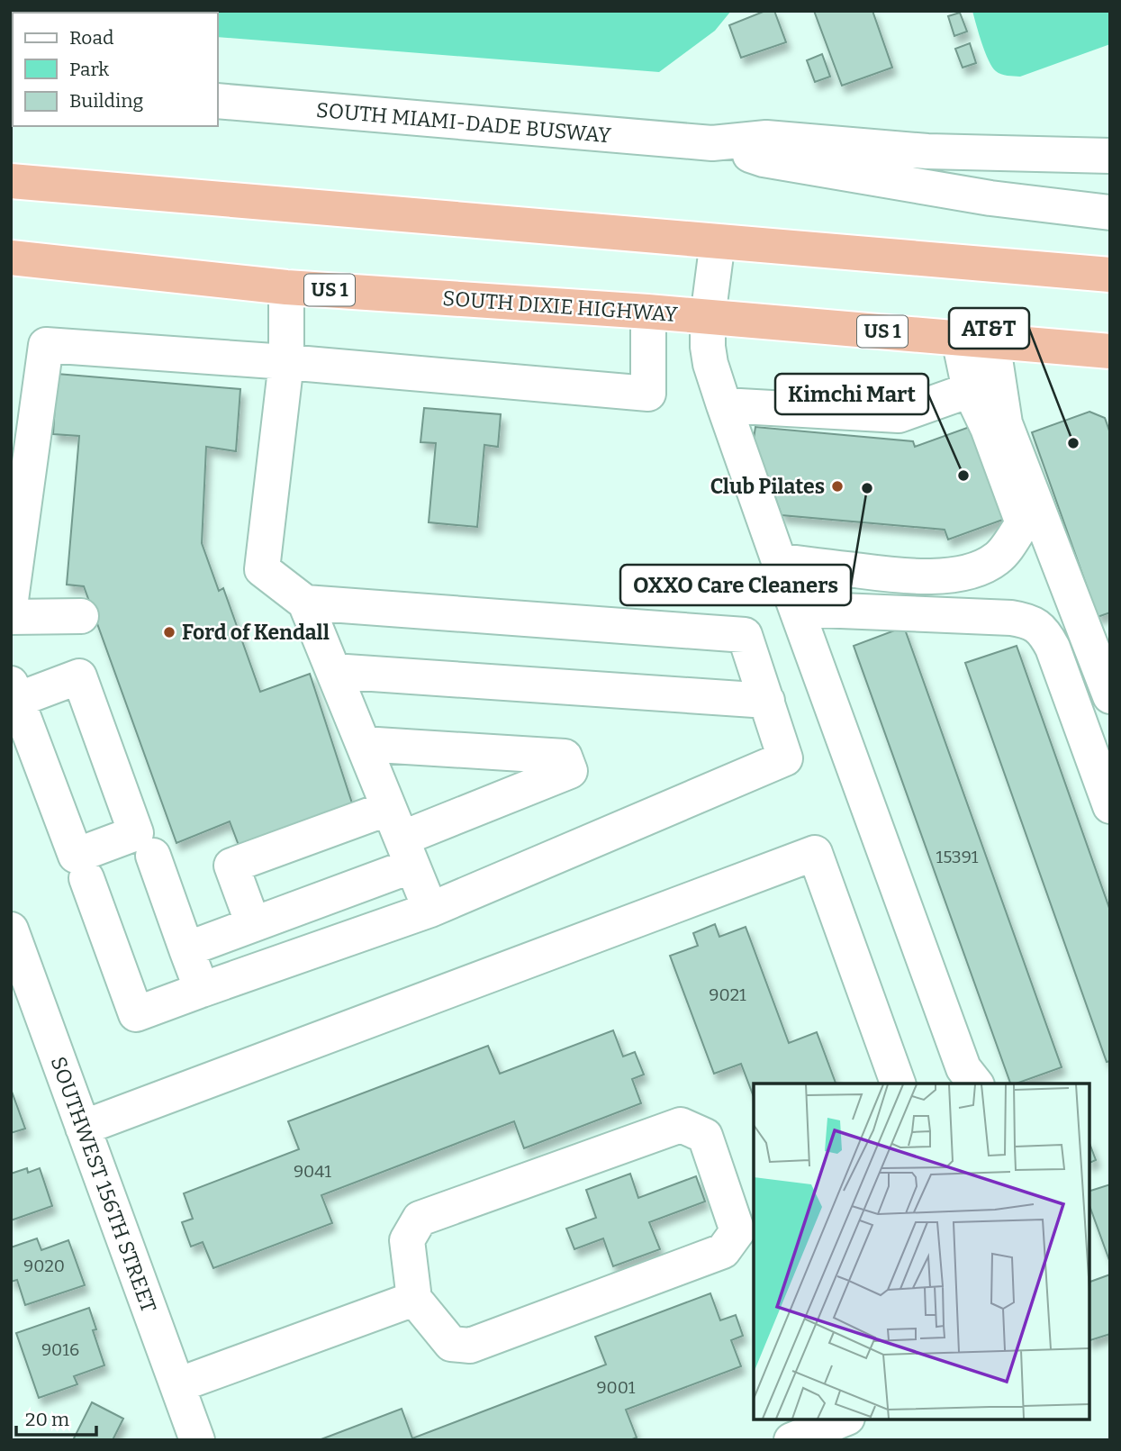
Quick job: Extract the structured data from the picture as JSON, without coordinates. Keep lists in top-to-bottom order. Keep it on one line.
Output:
{"streets":{"highway":["US 1","SOUTH DIXIE HIGHWAY"],"street":["SOUTH MIAMI-DADE BUSWAY","SOUTHWEST 156TH STREET"]},"places":["AT&T","Kimchi Mart","Club Pilates","OXXO Care Cleaners","Ford of Kendall"],"house_numbers":["15391","9021","9041","9020","9016","9001"],"legend":["Road","Park","Building"],"scale_bar":"20 m"}
